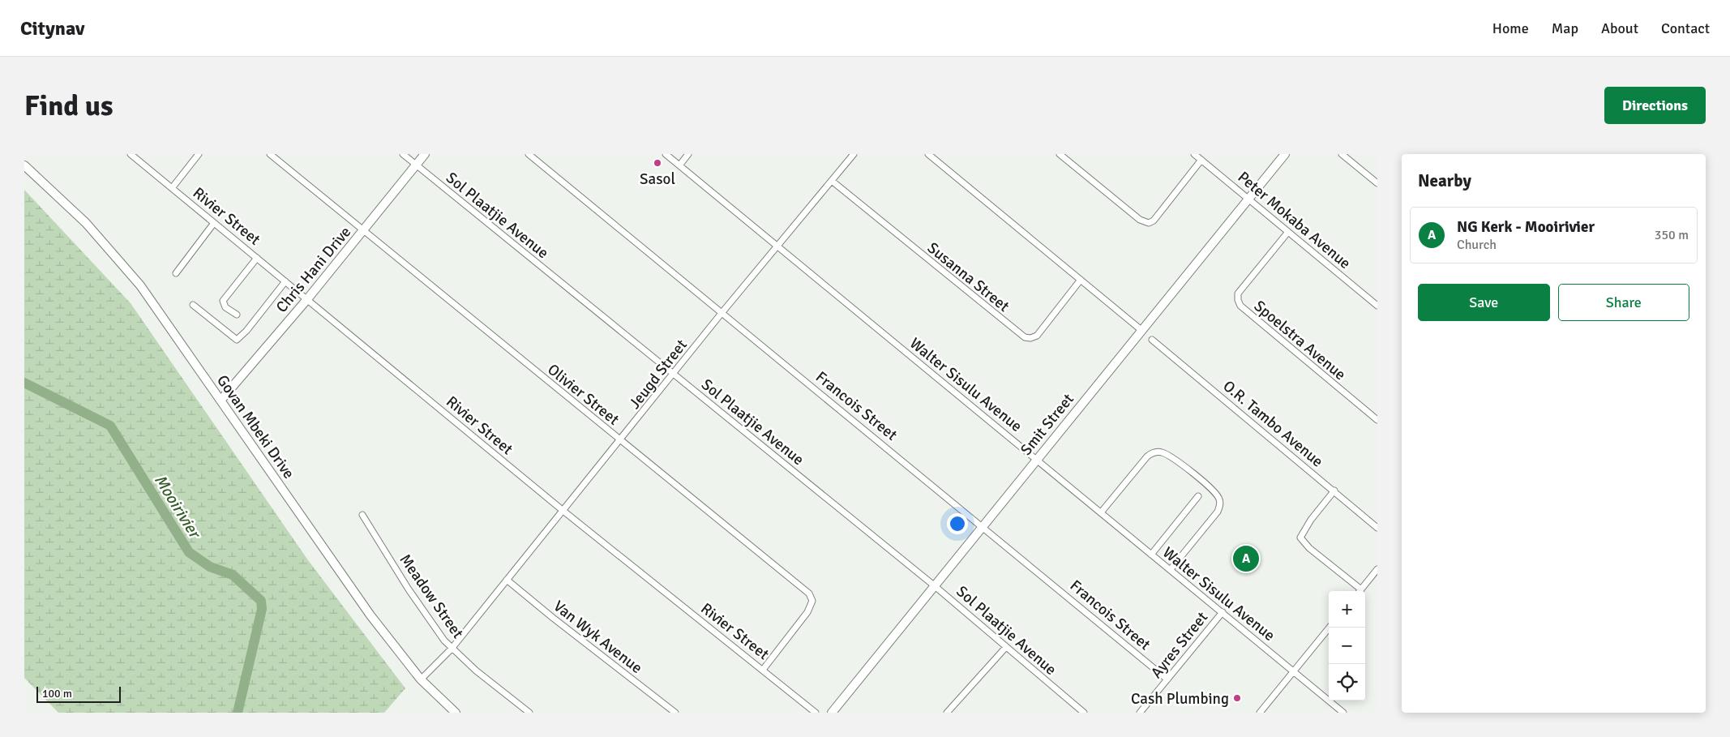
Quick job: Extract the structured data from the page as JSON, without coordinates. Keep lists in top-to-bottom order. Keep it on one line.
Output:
{"streets":{"street":["Sol Plaatjie Avenue","Rivier Street","Peter Mokaba Avenue","Chris Hani Drive","Susanna Street","Spoelstra Avenue","Jeugd Street","Walter Sisulu Avenue","Olivier Street","Francois Street","O.R. Tambo Avenue","Smit Street","Govan Mbeki Drive","Meadow Street","Van Wyk Avenue","Ayres Street"]},"crossings":[["Sol Plaatjie Avenue","Chris Hani Drive"],["Sol Plaatjie Avenue","Jeugd Street"],["Sol Plaatjie Avenue","Smit Street"],["Rivier Street","Chris Hani Drive"],["Rivier Street","Jeugd Street"],["Rivier Street","Olivier Street"],["Peter Mokaba Avenue","Spoelstra Avenue"],["Peter Mokaba Avenue","Smit Street"],["Chris Hani Drive","Olivier Street"],["Chris Hani Drive","Govan Mbeki Drive"],["Susanna Street","Jeugd Street"],["Jeugd Street","Walter Sisulu Avenue"],["Jeugd Street","Olivier Street"],["Jeugd Street","Francois Street"],["Jeugd Street","Govan Mbeki Drive"],["Jeugd Street","Meadow Street"],["Jeugd Street","Van Wyk Avenue"],["Walter Sisulu Avenue","Smit Street"],["Walter Sisulu Avenue","Ayres Street"],["Francois Street","Smit Street"],["Francois Street","Ayres Street"]],"water":["Mooirivier"],"places":["Sasol","Cash Plumbing"],"scale_bar":"100 m","page":{"header":"Citynav","nav":["Home","Map","About","Contact"],"buttons":["Directions",["Save","Share"]],"title":"Find us","heading":"Nearby","list":[{"mark":"A","name":"NG Kerk - Mooirivier","note":"Church","value":"350 m"}],"pins":"A","map_buttons":["+","−"],"scale":"100 m"}}
